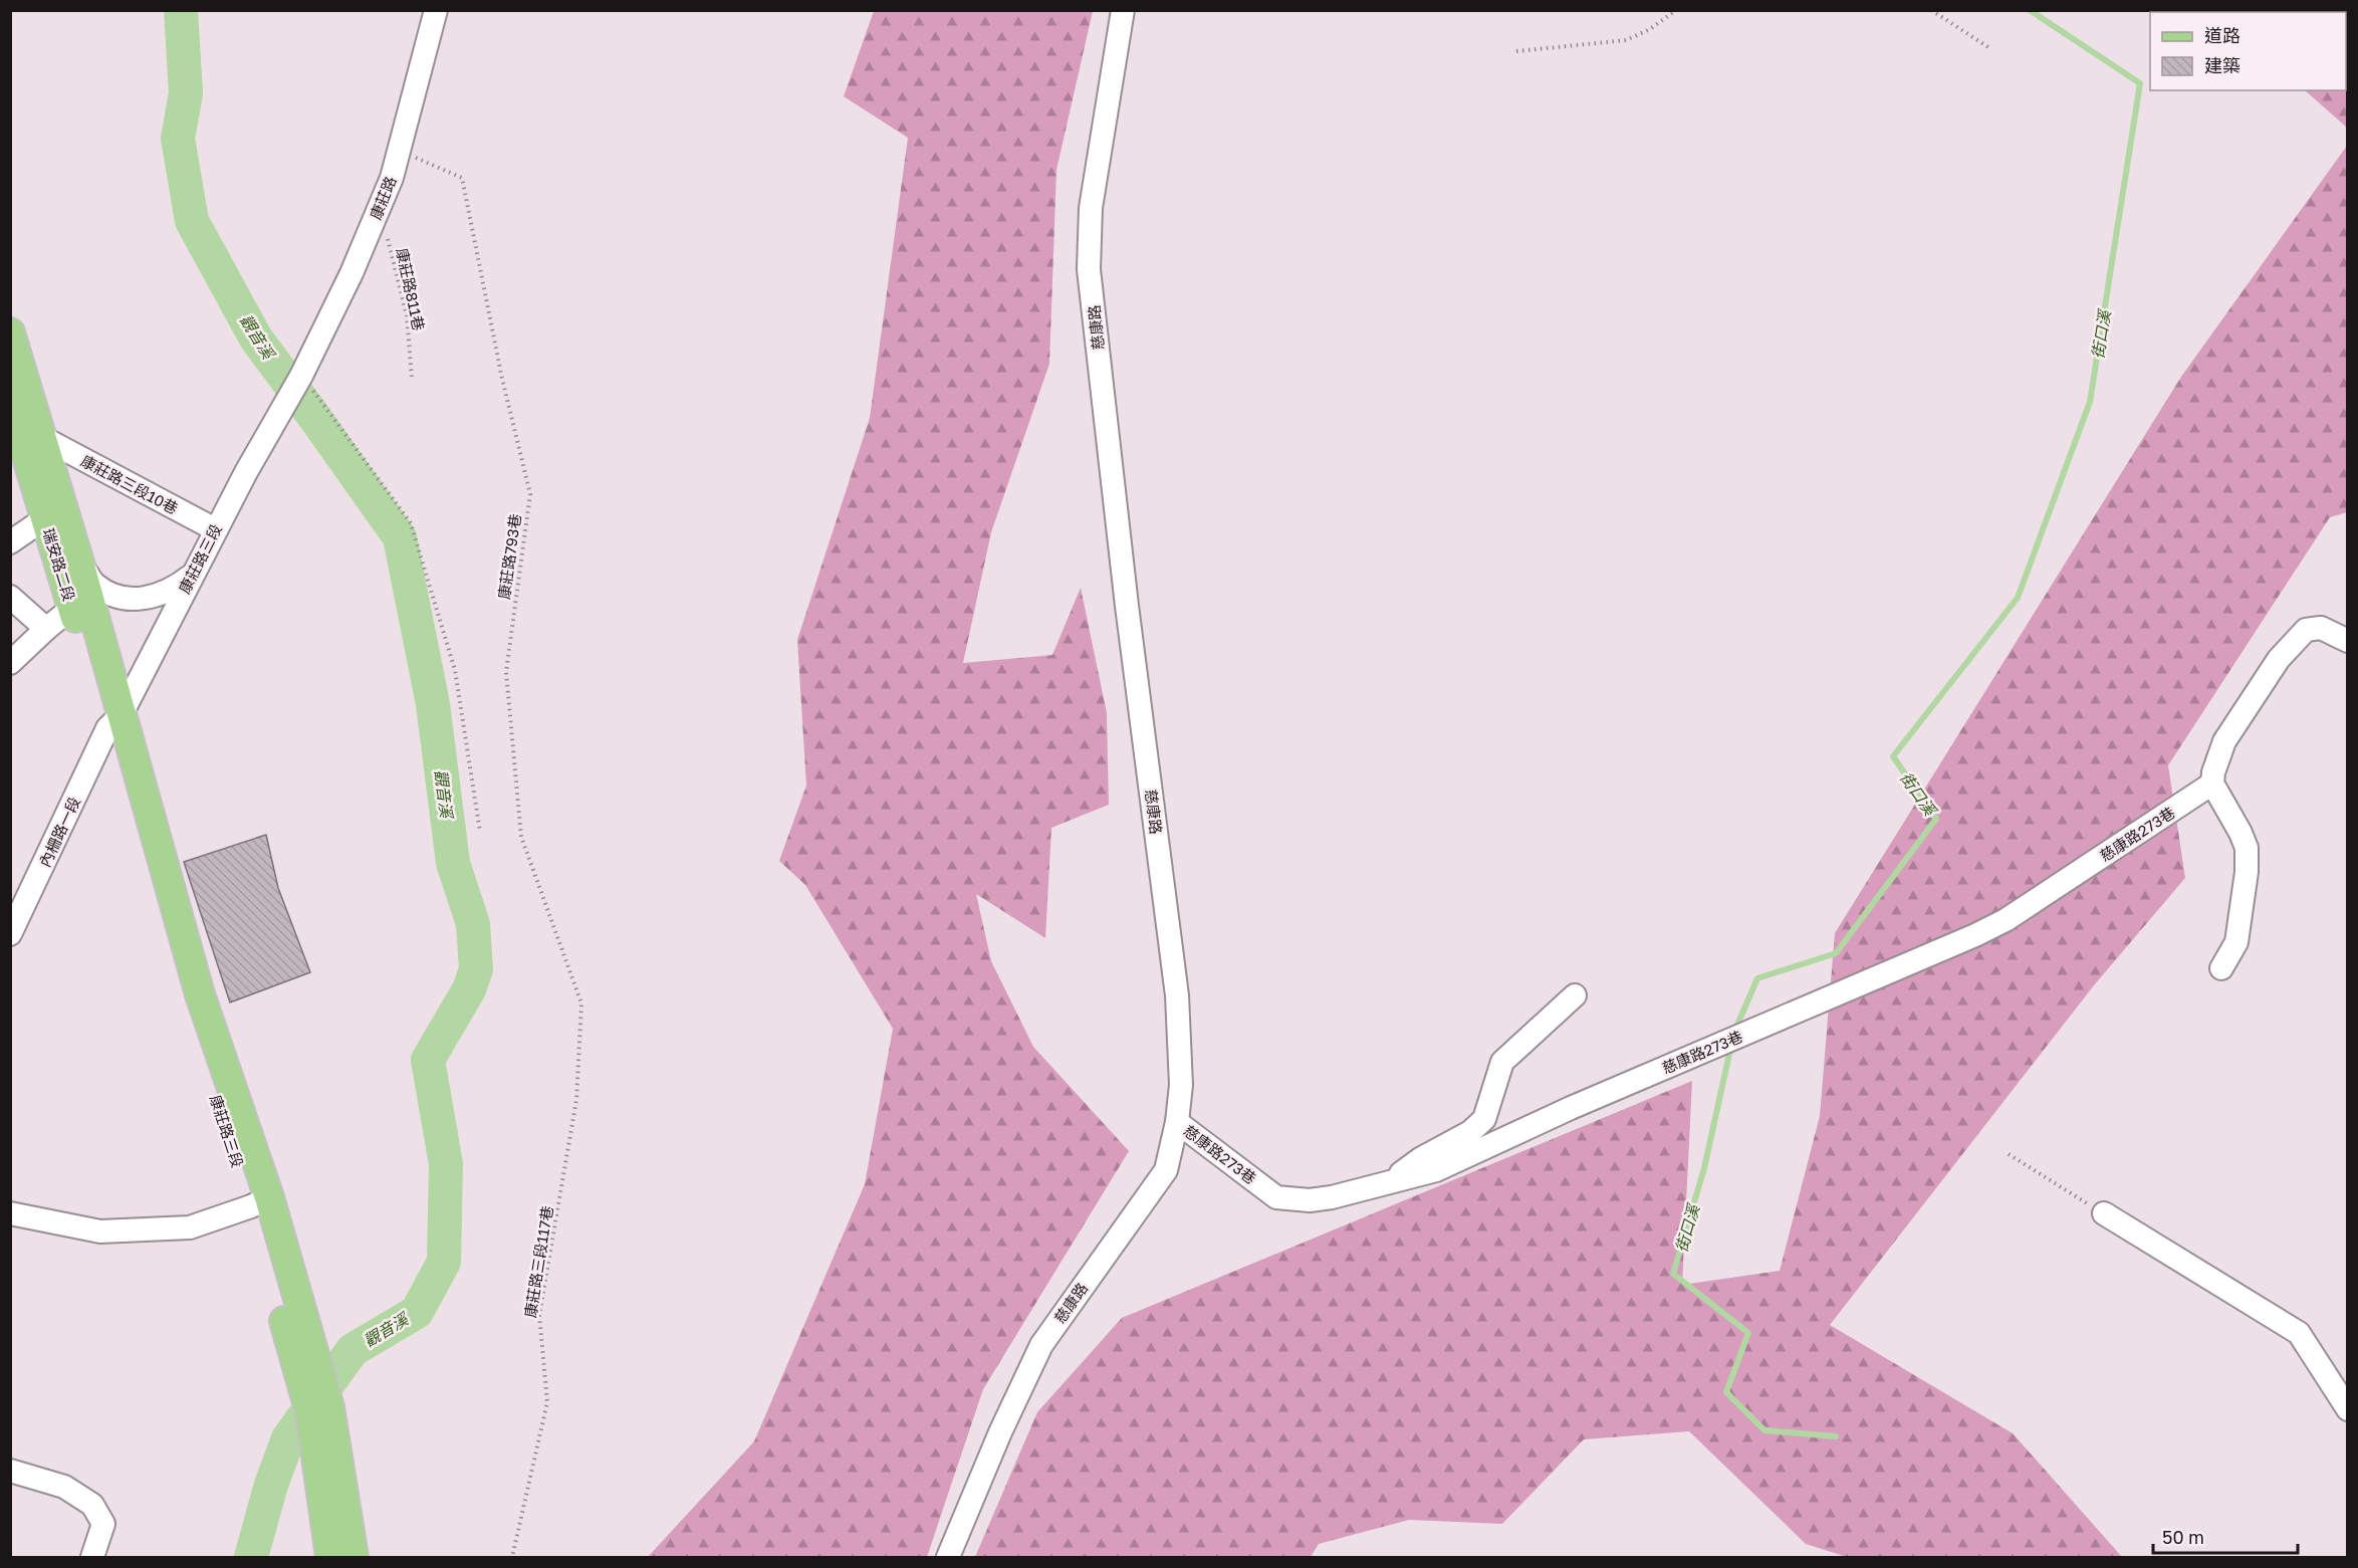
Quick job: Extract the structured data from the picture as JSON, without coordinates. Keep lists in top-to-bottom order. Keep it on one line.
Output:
{"streets":{"main road":["康莊路三段","瑞安路二段"],"street":["康莊路","慈康路","康莊路三段10巷","內柵路一段","慈康路273巷"],"path":["康莊路811巷","康莊路793巷","康莊路三段117巷"]},"crossings":[["康莊路","康莊路811巷"],["康莊路","康莊路793巷"],["康莊路","康莊路三段"],["慈康路","慈康路273巷"],["康莊路三段10巷","康莊路三段"],["康莊路三段10巷","瑞安路二段"],["康莊路793巷","康莊路三段117巷"],["康莊路三段","瑞安路二段"],["康莊路三段","內柵路一段"],["瑞安路二段","內柵路一段"]],"water":["街口溪","觀音溪"],"legend":["道路","建築"],"scale_bar":"50 m"}
